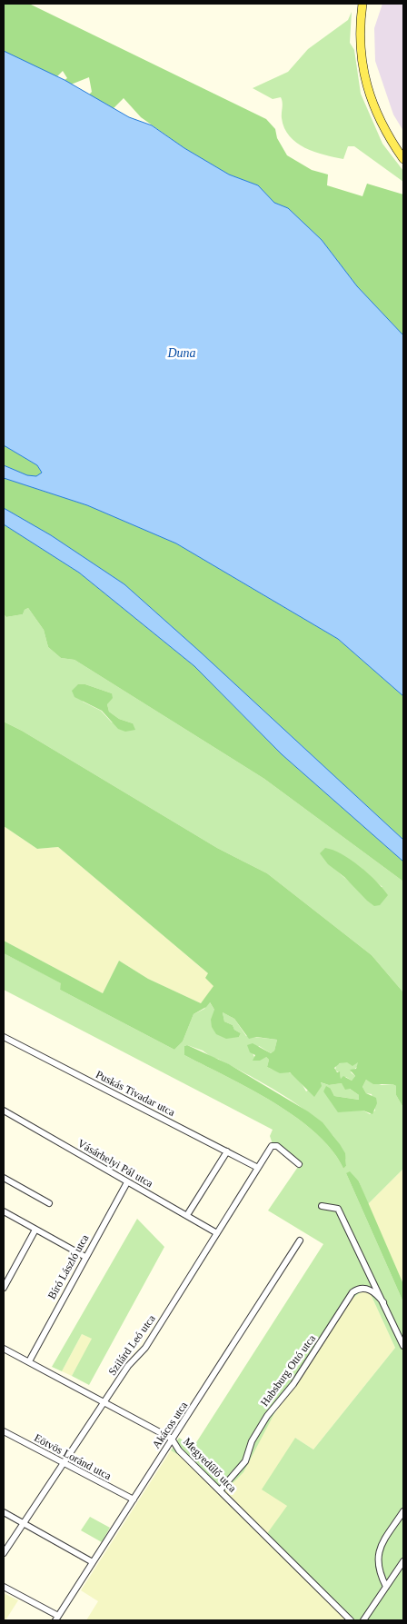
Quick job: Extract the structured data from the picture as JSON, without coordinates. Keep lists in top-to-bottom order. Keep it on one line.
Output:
{"streets":{"street":["Puskás Tivadar utca","Vásárhelyi Pál utca","Bíró László utca","Szilárd Leó utca","Habsburg Ottó utca","Akácos utca","Eötvös Loránd utca","Megyedűlő utca"]},"crossings":[["Puskás Tivadar utca","Szilárd Leó utca"],["Vásárhelyi Pál utca","Bíró László utca"],["Vásárhelyi Pál utca","Szilárd Leó utca"],["Bíró László utca","Megyedűlő utca"],["Szilárd Leó utca","Eötvös Loránd utca"],["Szilárd Leó utca","Megyedűlő utca"],["Habsburg Ottó utca","Megyedűlő utca"],["Akácos utca","Eötvös Loránd utca"],["Akácos utca","Megyedűlő utca"]],"water":["Duna"]}
